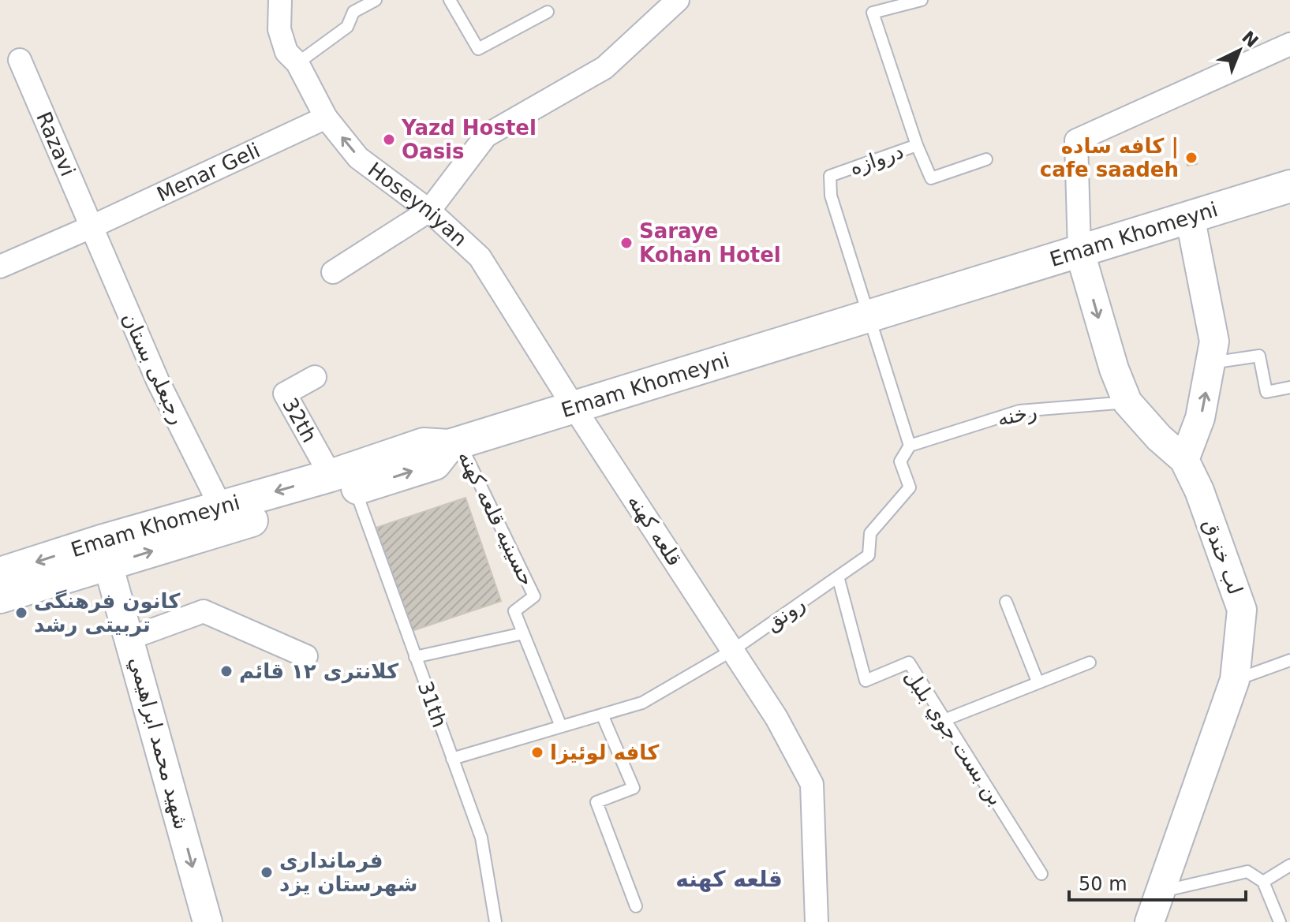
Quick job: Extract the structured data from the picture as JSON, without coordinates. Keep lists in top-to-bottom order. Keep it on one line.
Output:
{"streets":{"main road":["Emam Khomeyni"],"street":["Razavi","Menar Geli","Hoseyniyan","رجبعلی بستان","32th","قلعه کهنه","لب خندق","شهيد محمد ابراهيمي"],"lane":["دروازه","رخنه","حسينيه قلعه کهنه","رونق","31th","بن بست جوي بلبل"]},"crossings":[["Razavi","Menar Geli"],["Razavi","رجبعلی بستان"],["دروازه","Emam Khomeyni"],["دروازه","رونق"],["Menar Geli","Hoseyniyan"],["Menar Geli","رجبعلی بستان"],["Hoseyniyan","Emam Khomeyni"],["Hoseyniyan","قلعه کهنه"],["Emam Khomeyni","رجبعلی بستان"],["Emam Khomeyni","32th"],["Emam Khomeyni","حسينيه قلعه کهنه"],["Emam Khomeyni","قلعه کهنه"],["Emam Khomeyni","لب خندق"],["Emam Khomeyni","رونق"],["Emam Khomeyni","31th"],["Emam Khomeyni","شهيد محمد ابراهيمي"],["رخنه","لب خندق"],["رخنه","رونق"],["32th","31th"],["حسينيه قلعه کهنه","رونق"],["قلعه کهنه","رونق"],["رونق","31th"],["رونق","بن بست جوي بلبل"]],"one_way":["شهيد محمد ابراهيمي"],"districts":["قلعه کهنه"],"places":["Yazd Hostel Oasis","کافه ساده | cafe saadeh","Saraye Kohan Hotel","کانون فرهنگی تربیتی رشد","کلانتری ۱۲ قائم","کافه لوئیزا","فرمانداری شهرستان یزد"],"scale_bar":"50 m","north":"top right"}
